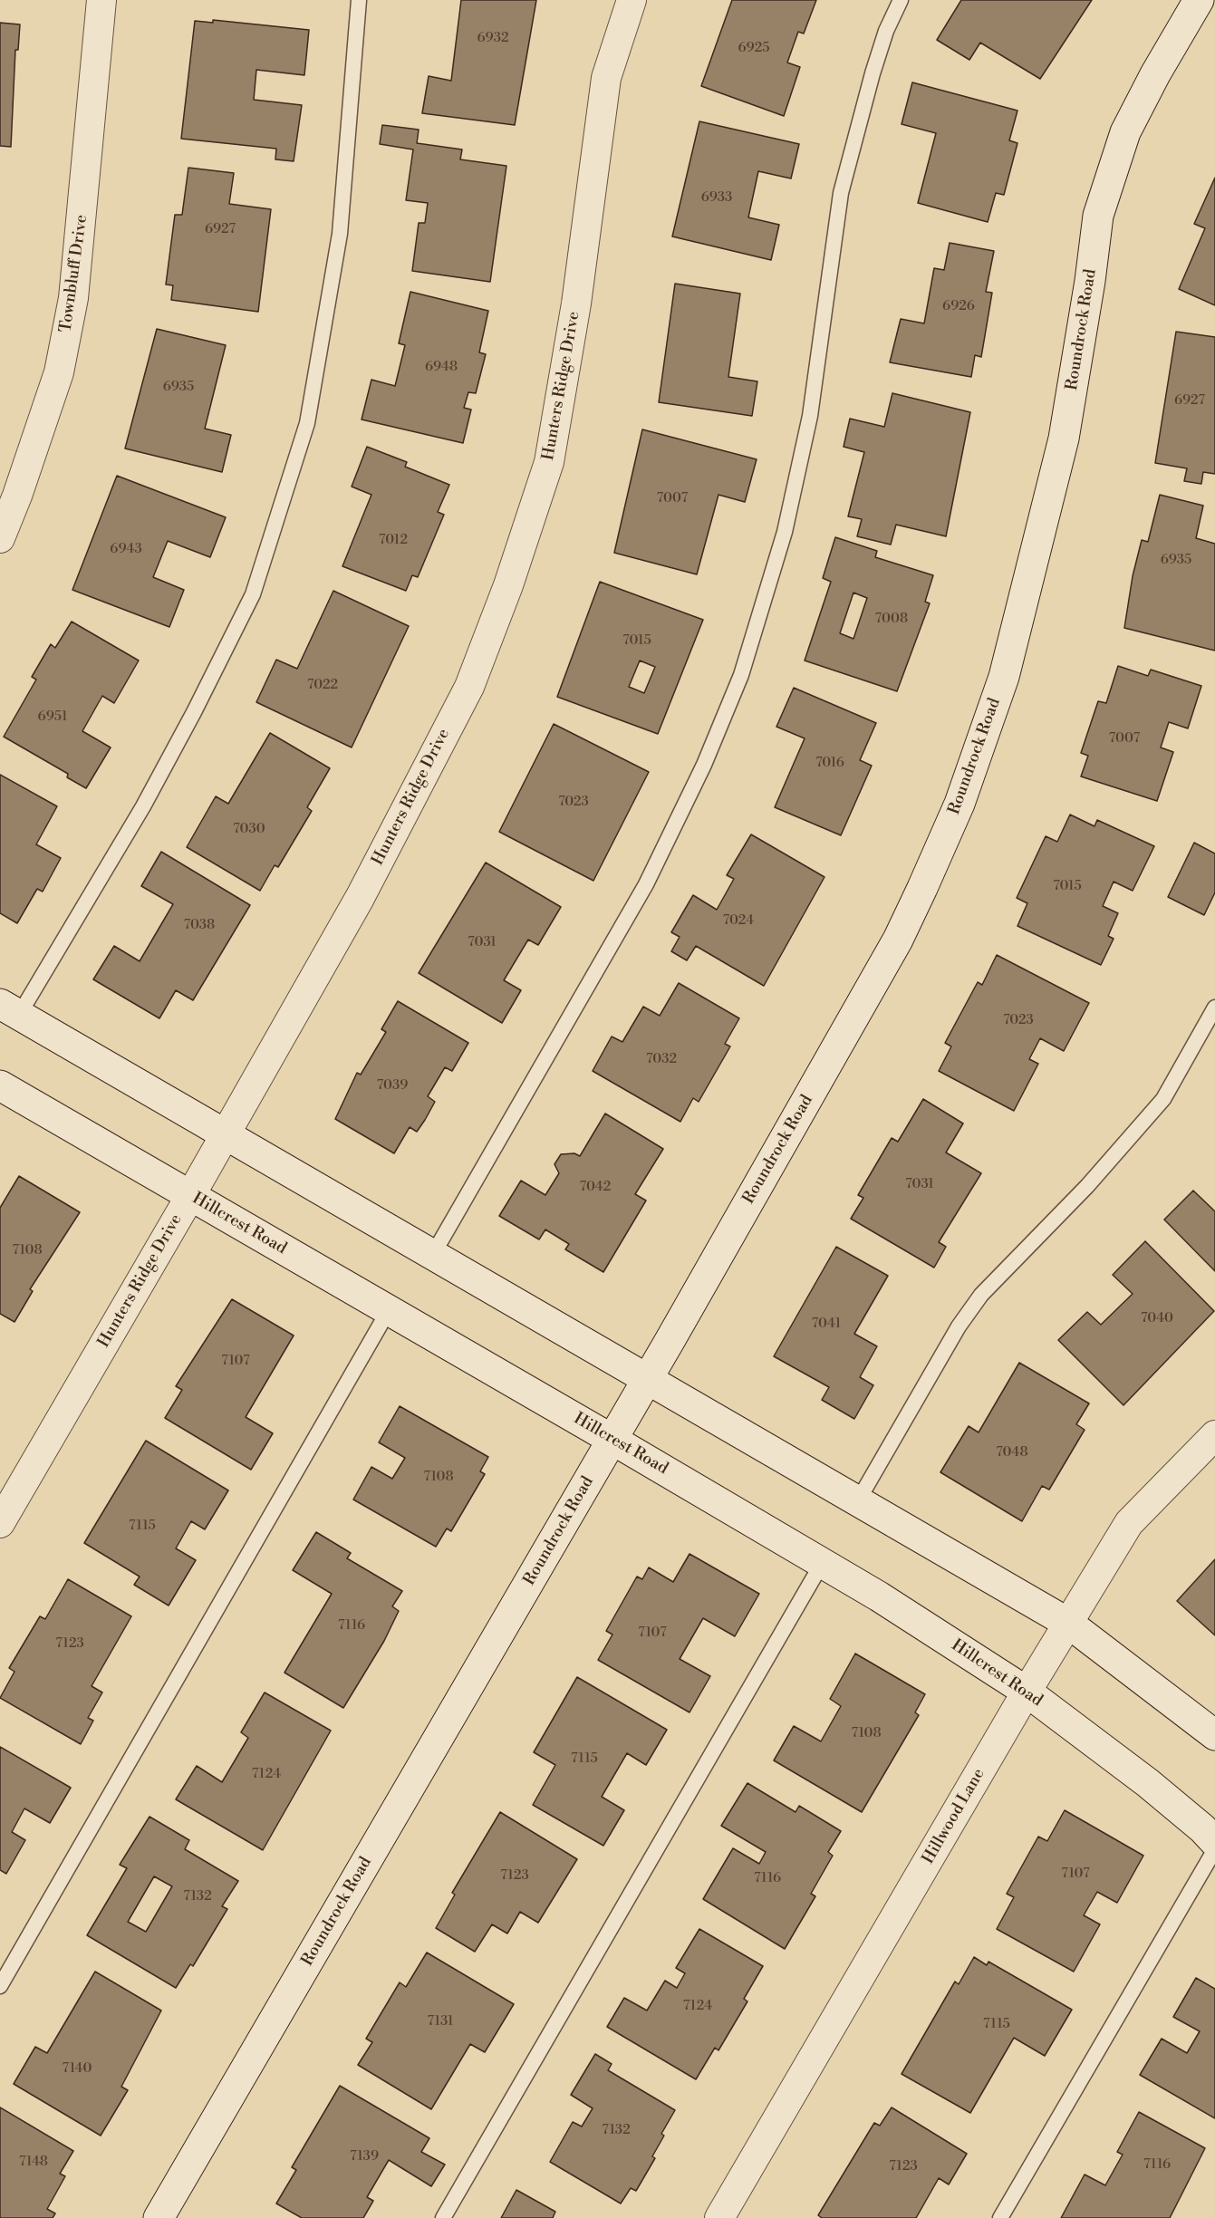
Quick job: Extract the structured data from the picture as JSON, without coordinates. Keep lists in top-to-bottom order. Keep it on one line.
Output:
{"streets":{"main road":["Roundrock Road","Hillcrest Road"],"street":["Townbluff Drive","Hunters Ridge Drive","Hillwood Lane"]},"crossings":[["Roundrock Road","Hillcrest Road"],["Hunters Ridge Drive","Hillcrest Road"],["Hillcrest Road","Hillwood Lane"]],"house_numbers":["6932","6925","6933","6927","6926","6948","6935","6927","7007","7012","6943","6935","7008","7015","7022","6951","7007","7016","7023","7030","7015","7024","7038","7031","7023","7032","7039","7031","7042","7108","7040","7041","7107","7048","7108","7115","7116","7107","7123","7108","7115","7124","7107","7123","7116","7132","7124","7131","7115","7140","7132","7139","7148","7116","7123"]}
